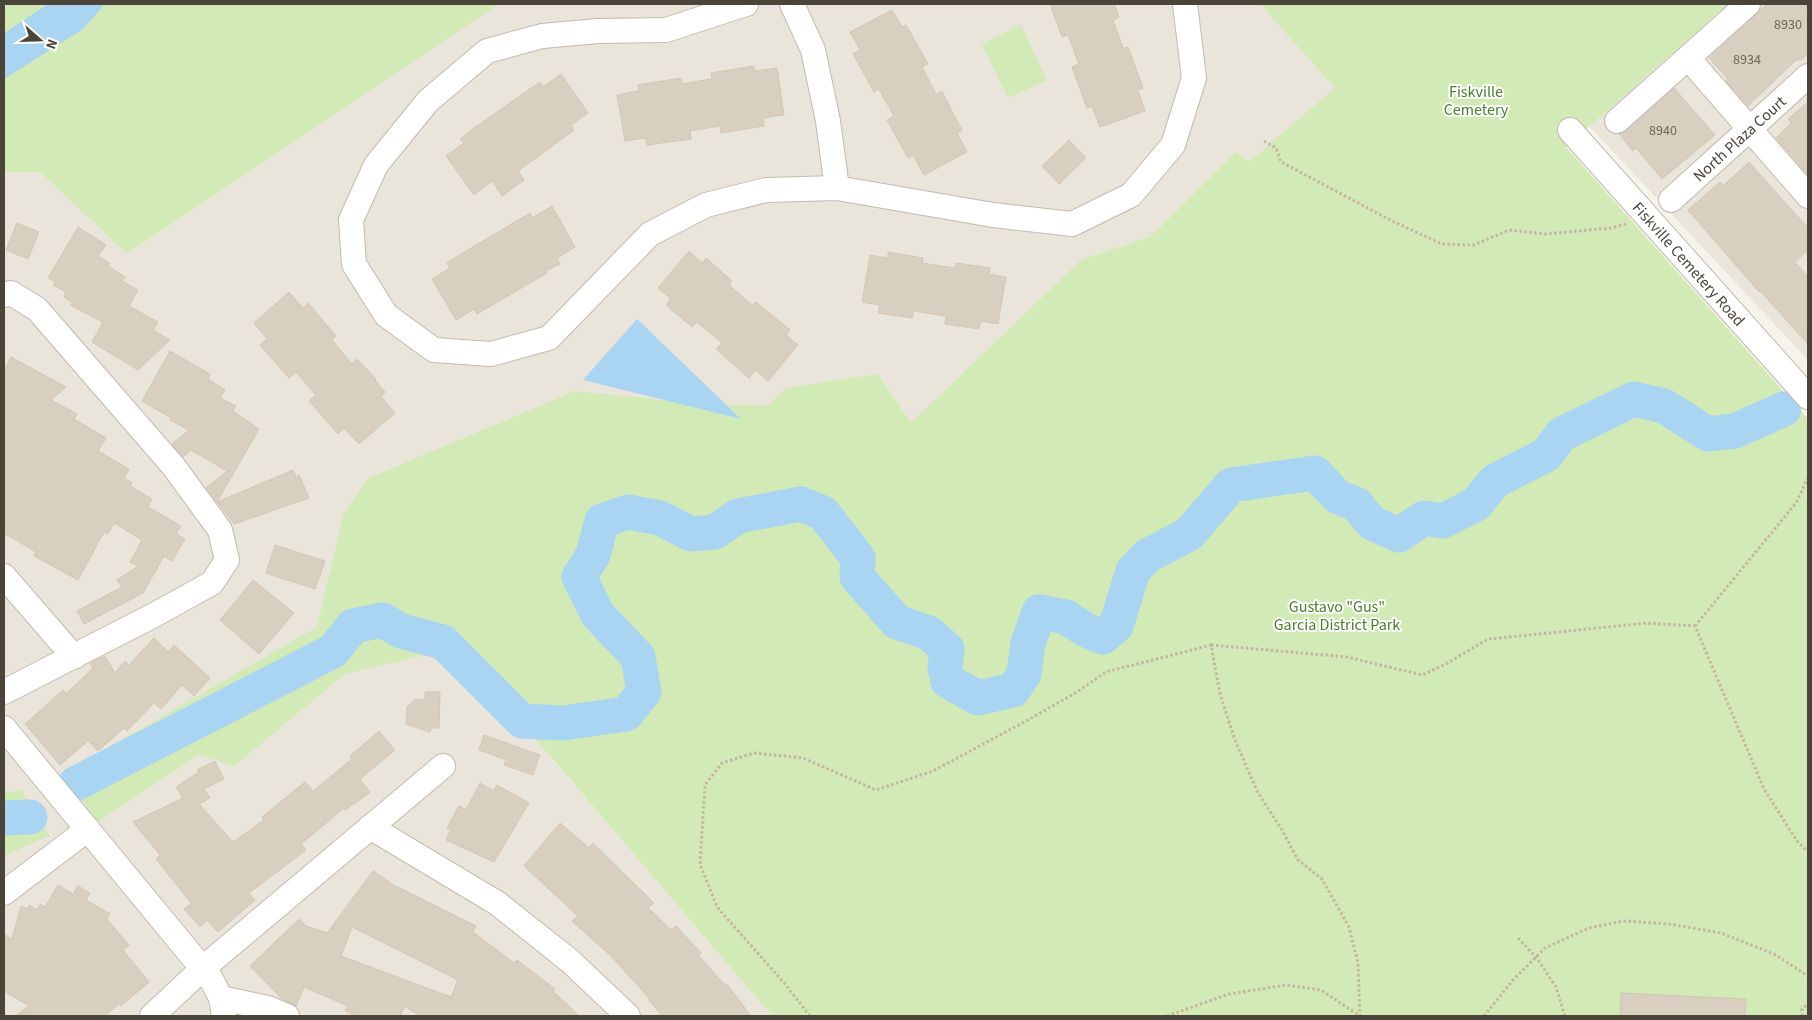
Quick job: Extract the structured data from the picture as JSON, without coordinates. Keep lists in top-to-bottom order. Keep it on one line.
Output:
{"streets":{"street":["North Plaza Court","Fiskville Cemetery Road"]},"parks":["Fiskville Cemetery","Gustavo \"Gus\" Garcia District Park"],"house_numbers":["8930","8934","8940"],"north":"right"}
